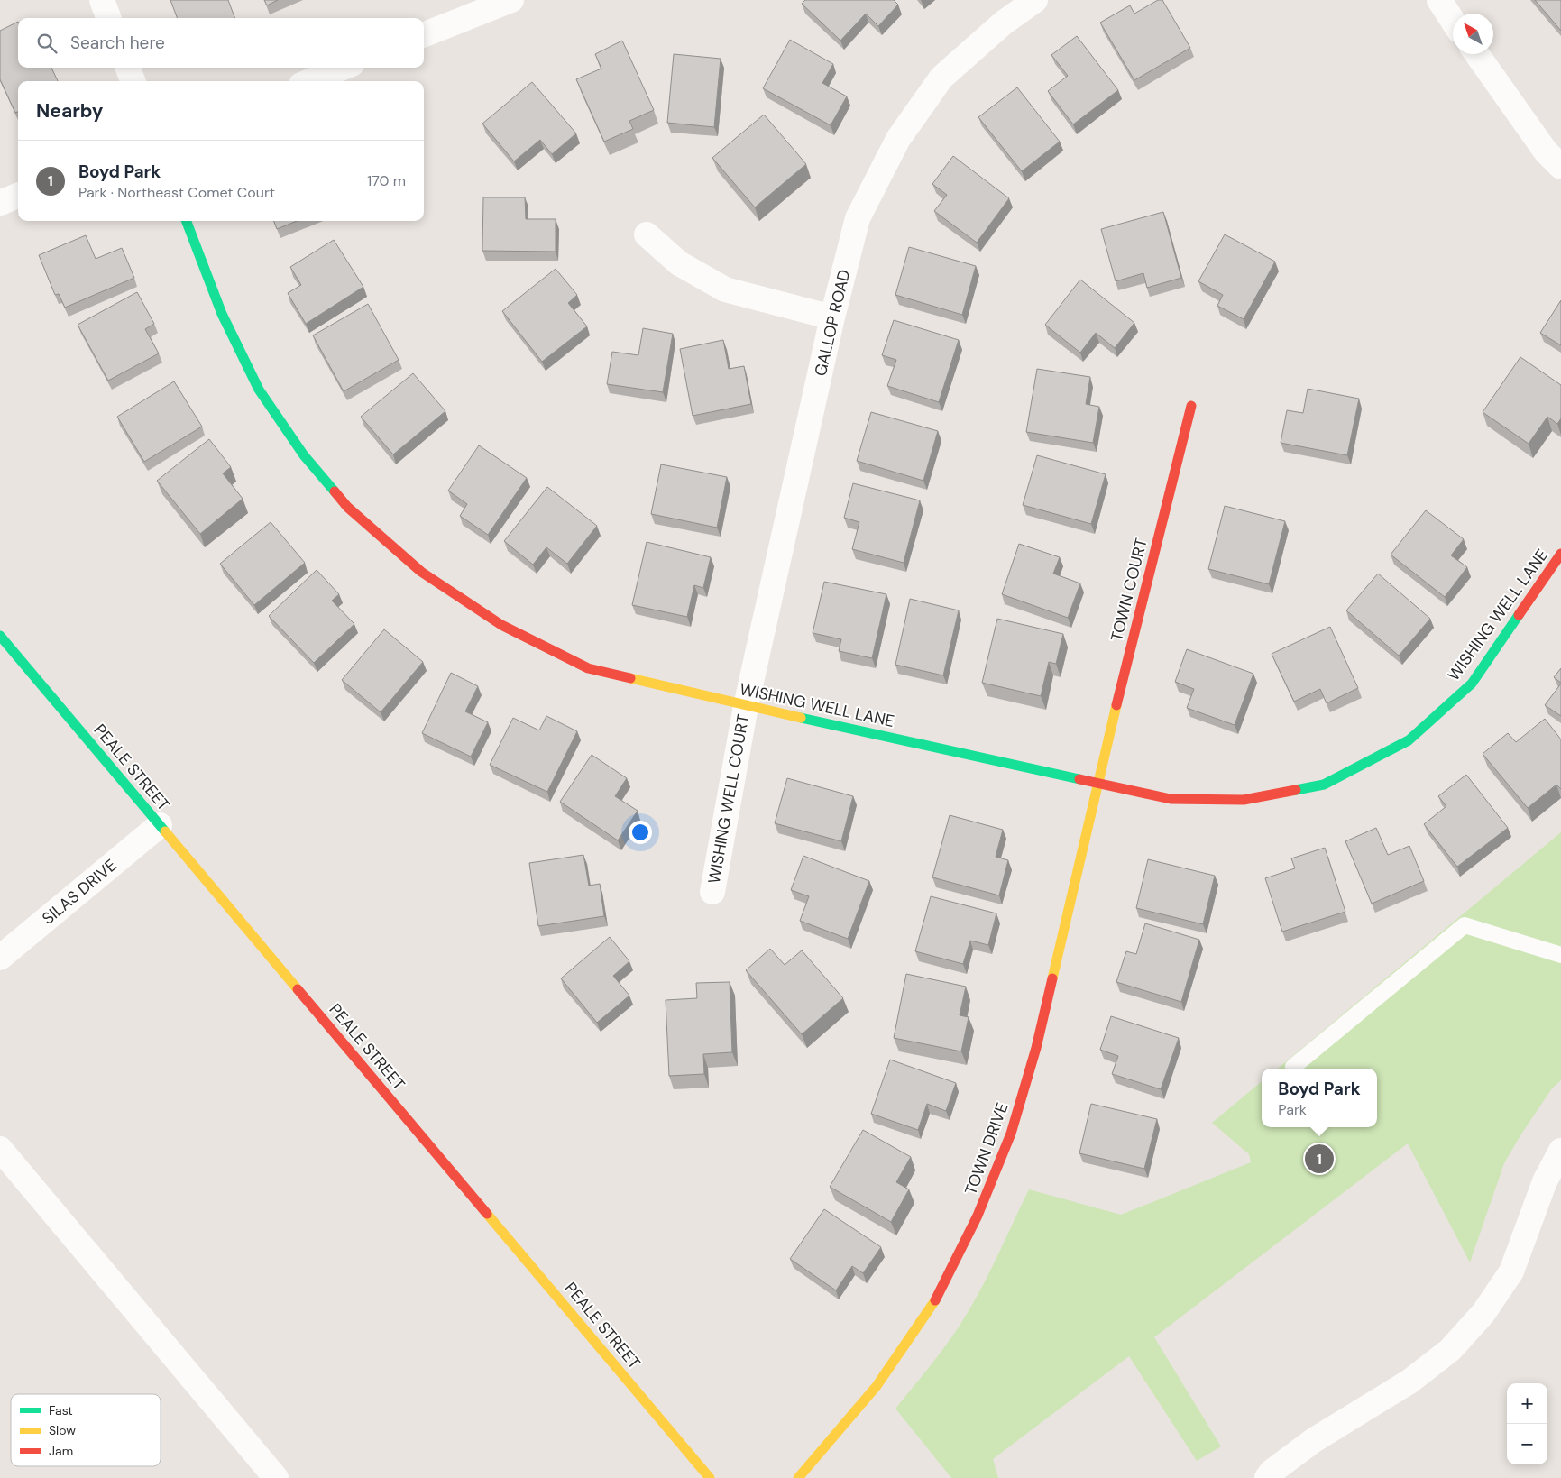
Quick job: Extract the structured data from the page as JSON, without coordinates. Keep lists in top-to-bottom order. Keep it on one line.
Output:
{"streets":{"street":["GALLOP ROAD","TOWN COURT","WISHING WELL LANE","PEALE STREET","WISHING WELL COURT","SILAS DRIVE","TOWN DRIVE"]},"crossings":[["GALLOP ROAD","WISHING WELL LANE"],["GALLOP ROAD","WISHING WELL COURT"],["TOWN COURT","WISHING WELL LANE"],["TOWN COURT","TOWN DRIVE"],["WISHING WELL LANE","WISHING WELL COURT"],["WISHING WELL LANE","TOWN DRIVE"],["PEALE STREET","SILAS DRIVE"]],"legend":["Fast","Slow","Jam"],"north":"top left","page":{"search":"Search here","heading":"Nearby","list":[{"mark":"1","name":"Boyd Park","note":"Park · Northeast Comet Court","value":"170 m"}],"popup":["Boyd Park","Park"],"pins":"1","map_buttons":["+","−"]}}
